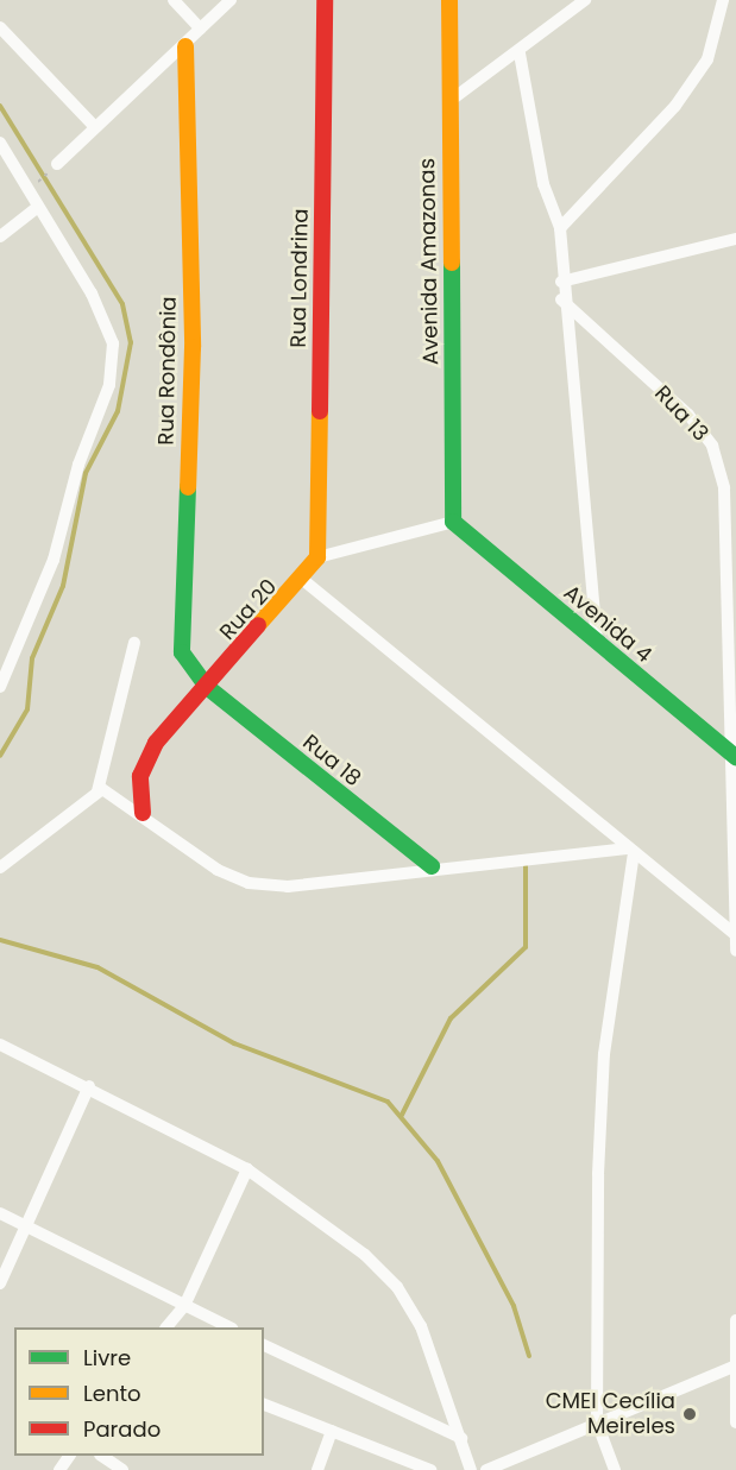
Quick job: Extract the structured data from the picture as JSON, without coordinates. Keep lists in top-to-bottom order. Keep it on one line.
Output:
{"streets":{"street":["Avenida Amazonas","Rua Londrina","Rua Rondônia","Rua 13","Rua 20","Avenida 4","Rua 18"]},"crossings":[["Avenida Amazonas","Avenida 4"],["Rua Londrina","Rua 20"],["Rua Rondônia","Rua 20"],["Rua Rondônia","Rua 18"],["Rua 13","Avenida 4"],["Rua 20","Rua 18"]],"places":["CMEI Cecília Meireles"],"legend":["Livre","Lento","Parado"]}
